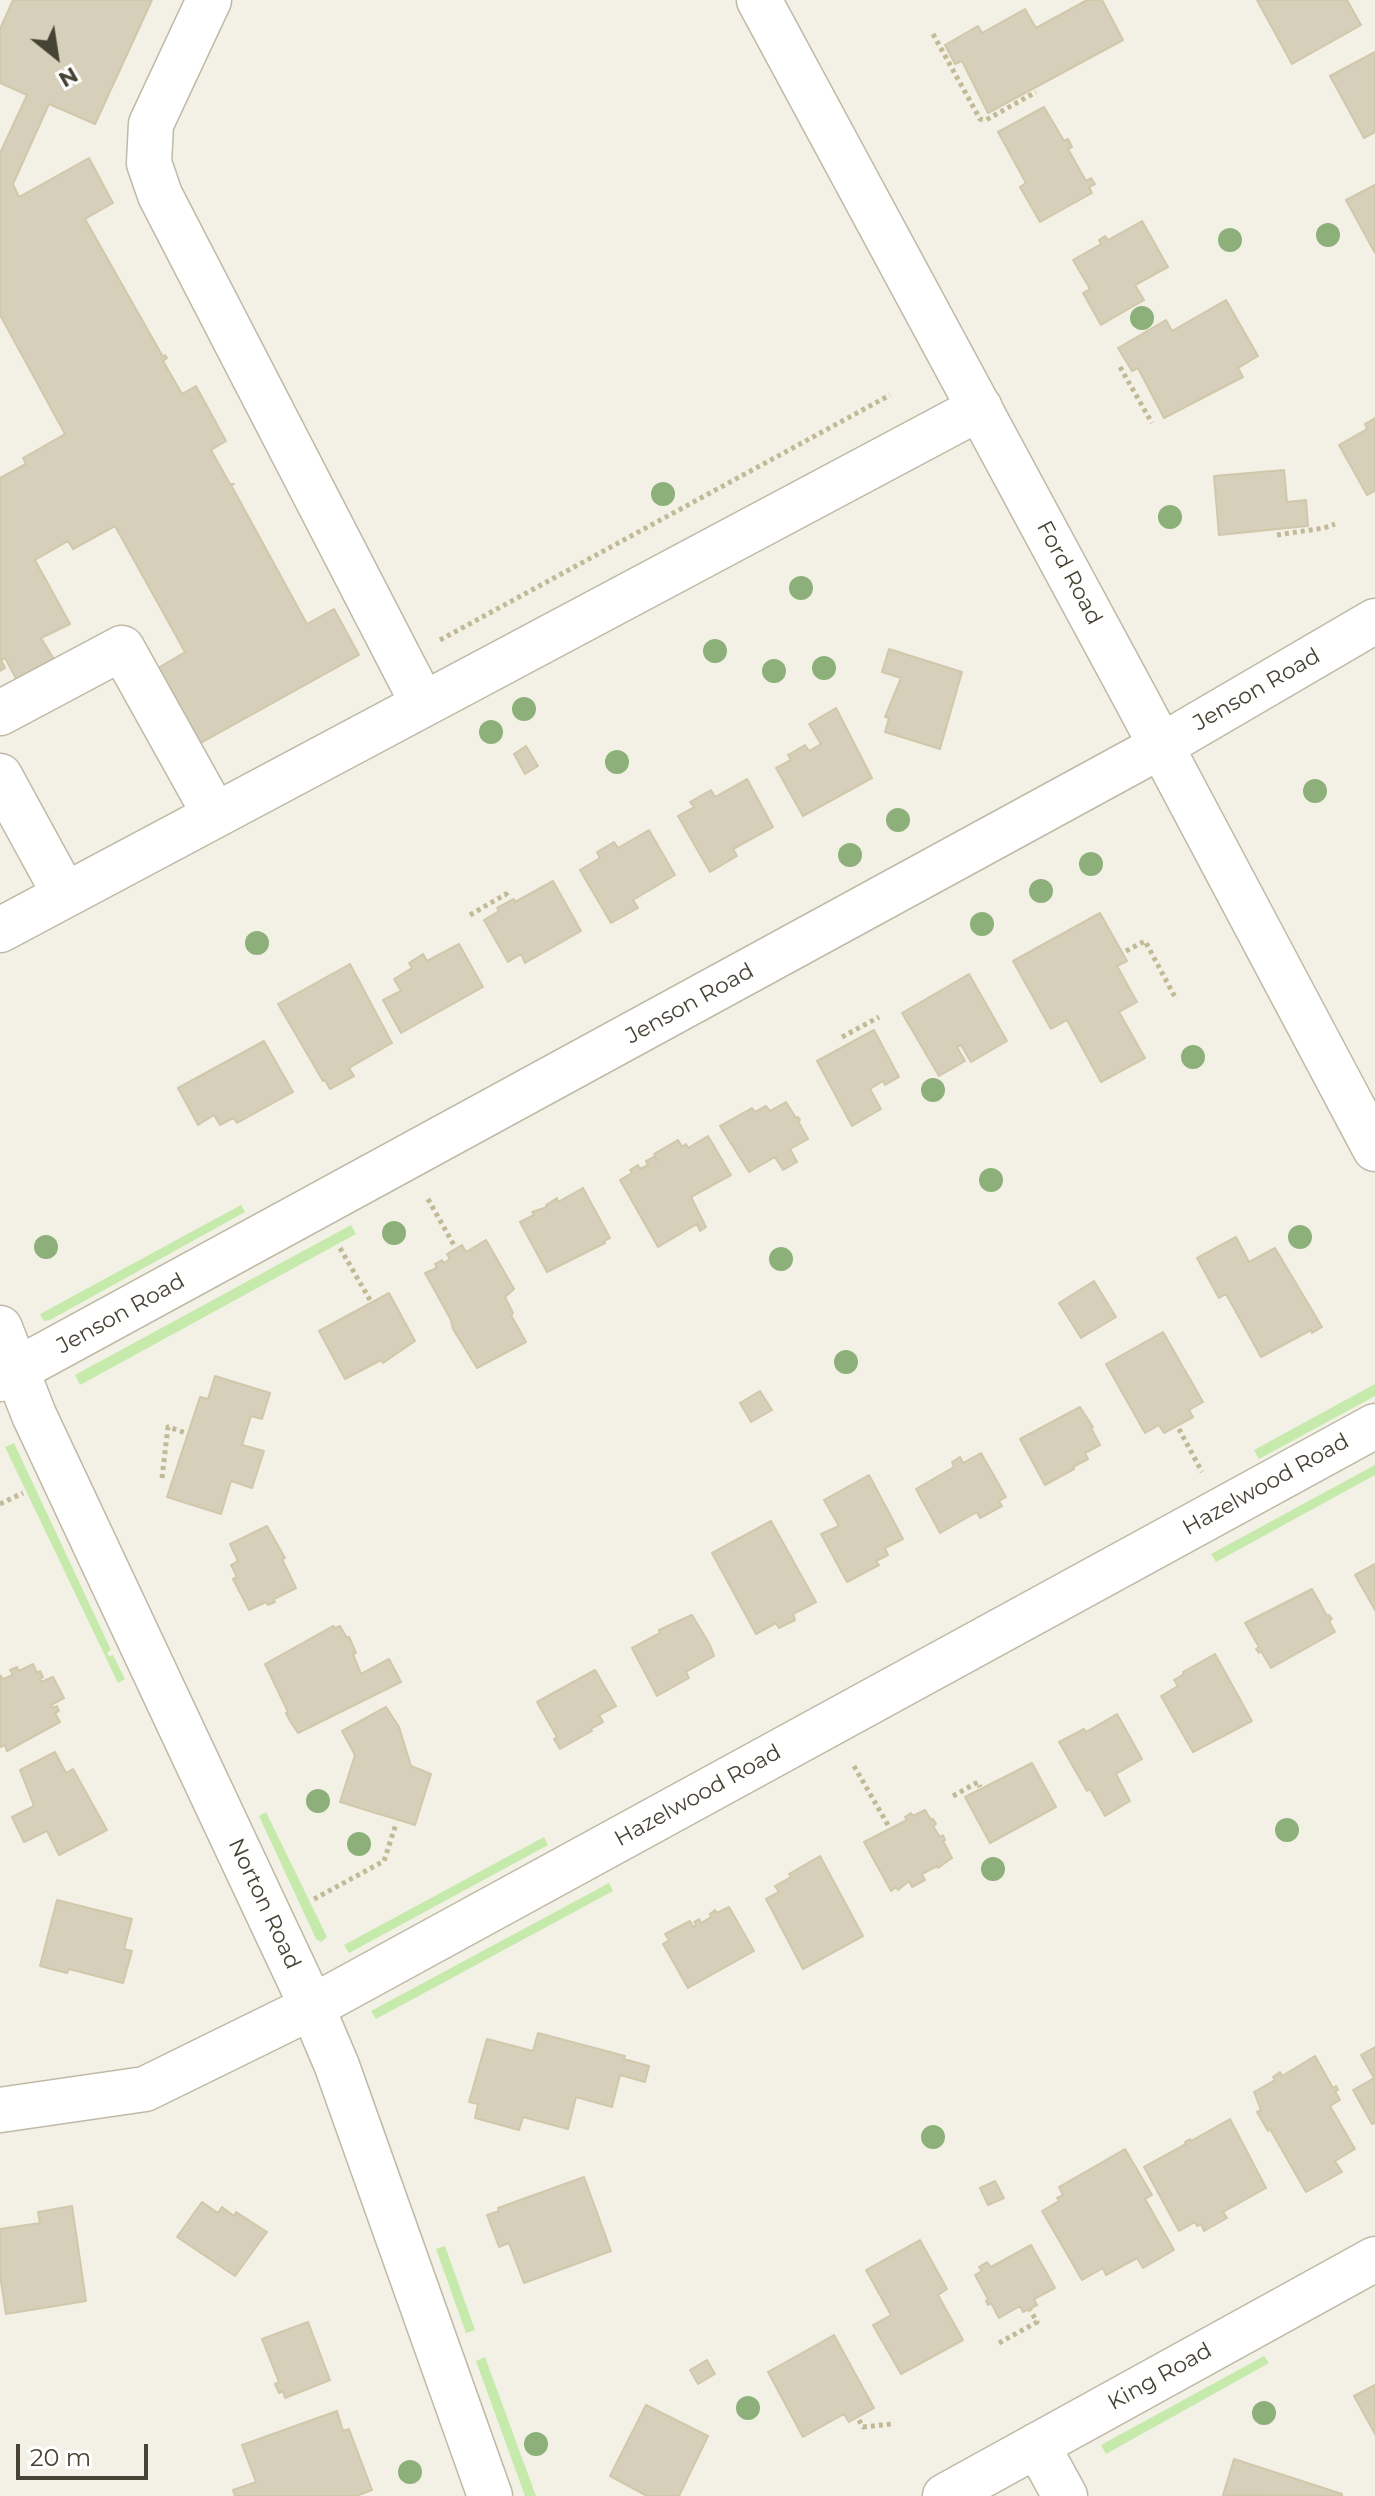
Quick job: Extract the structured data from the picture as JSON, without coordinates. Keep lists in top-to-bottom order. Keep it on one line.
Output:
{"streets":{"street":["Ford Road","Jenson Road","Hazelwood Road","Norton Road","King Road"]},"crossings":[["Ford Road","Jenson Road"],["Jenson Road","Norton Road"],["Hazelwood Road","Norton Road"]],"scale_bar":"20 m","north":"bottom right"}
